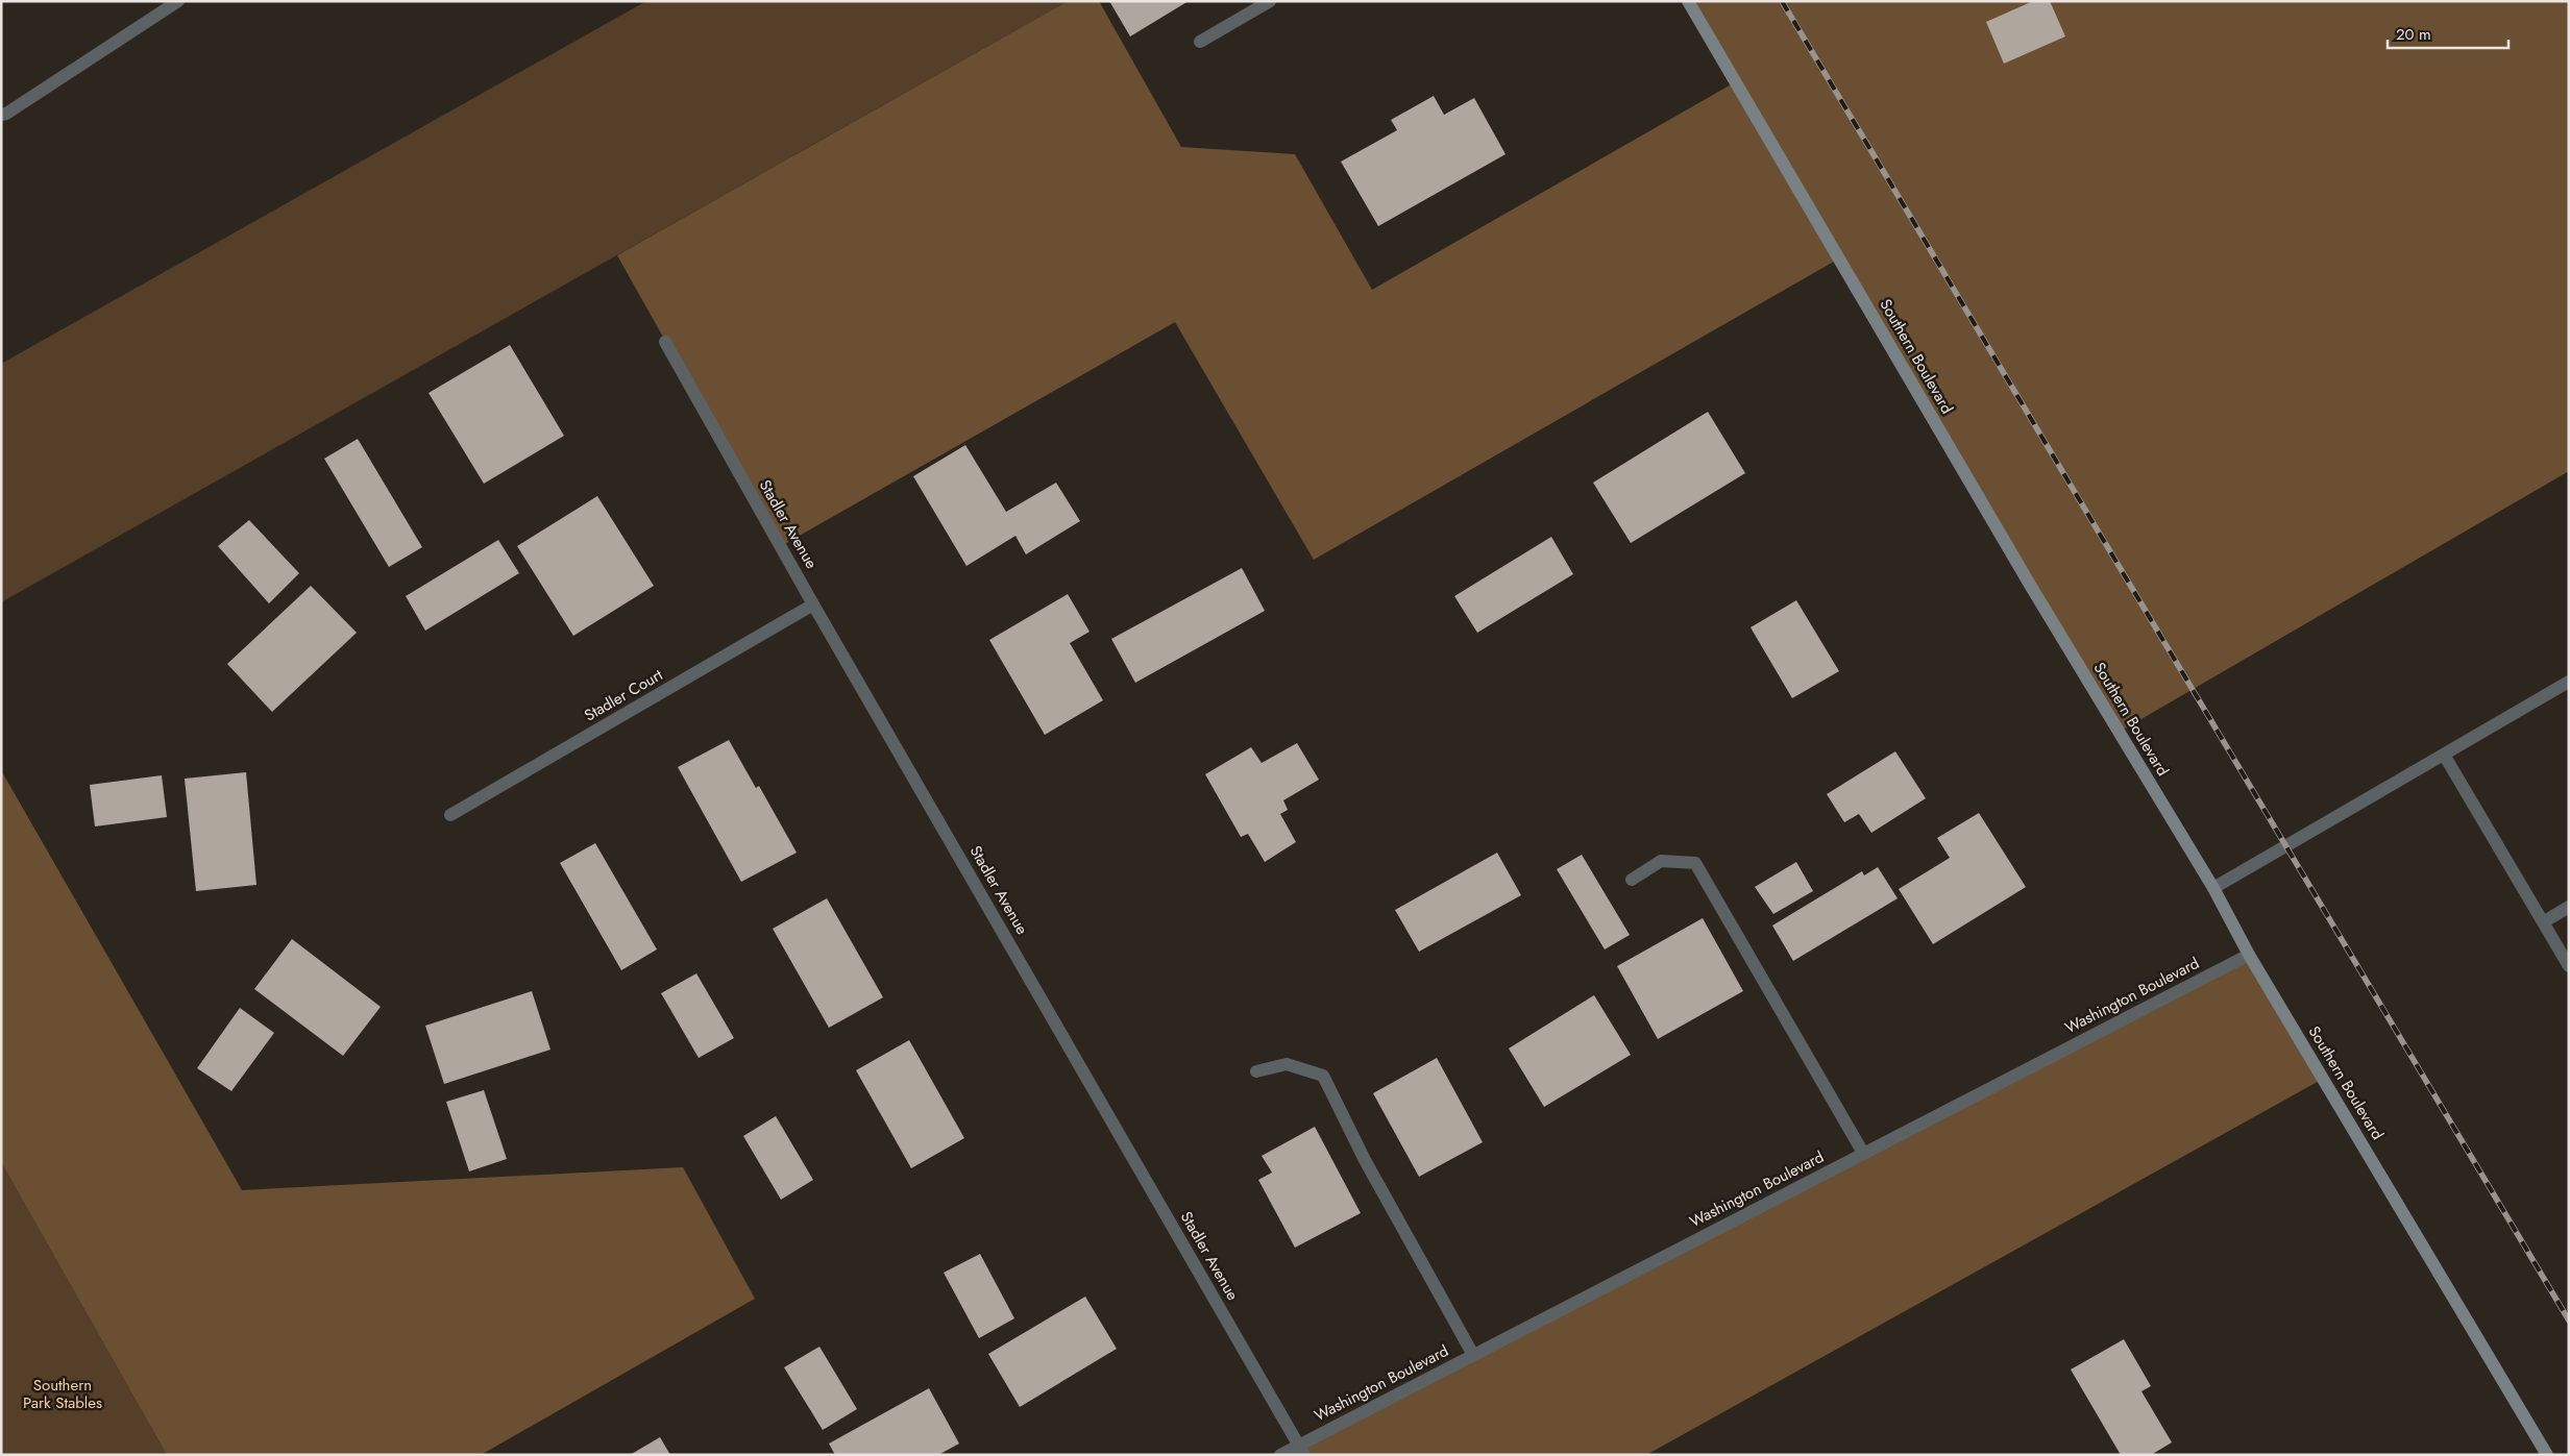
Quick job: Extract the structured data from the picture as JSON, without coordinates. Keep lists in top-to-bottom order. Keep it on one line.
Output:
{"streets":{"street":["Southern Boulevard","Stadler Avenue","Stadler Court","Washington Boulevard"]},"crossings":[["Southern Boulevard","Washington Boulevard"],["Stadler Avenue","Stadler Court"],["Stadler Avenue","Washington Boulevard"]],"parks":["Southern Park Stables"],"scale_bar":"20 m"}
